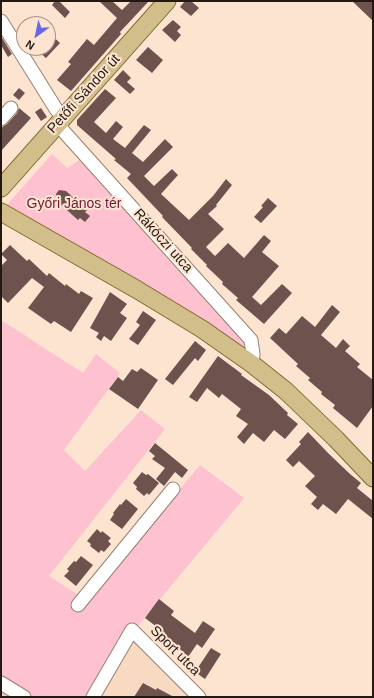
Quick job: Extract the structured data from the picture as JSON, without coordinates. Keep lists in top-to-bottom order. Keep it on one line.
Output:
{"streets":{"main road":["Petőfi Sándor út"],"street":["Rákóczi utca","Sport utca"]},"crossings":[["Petőfi Sándor út","Rákóczi utca"]],"parks":["Győri János tér"],"north":"bottom left"}
